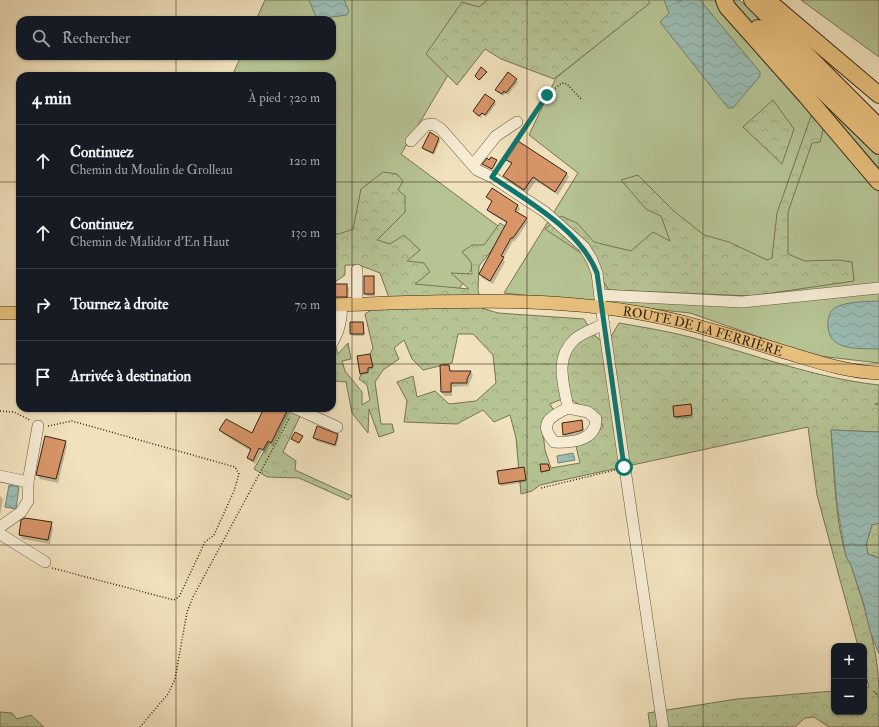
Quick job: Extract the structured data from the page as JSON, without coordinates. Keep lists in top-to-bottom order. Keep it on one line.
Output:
{"streets":{"main road":["ROUTE DE LA FERRIÈRE"]},"page":{"search":"Rechercher","heading":["4 min","À pied · 320 m"],"list":[["Continuez","Chemin du Moulin de Grolleau","120 m"],["Continuez","Chemin de Malidor d'En Haut","130 m"],["Tournez à droite","70 m"],"Arrivée à destination"],"map_buttons":["+","−"]}}
